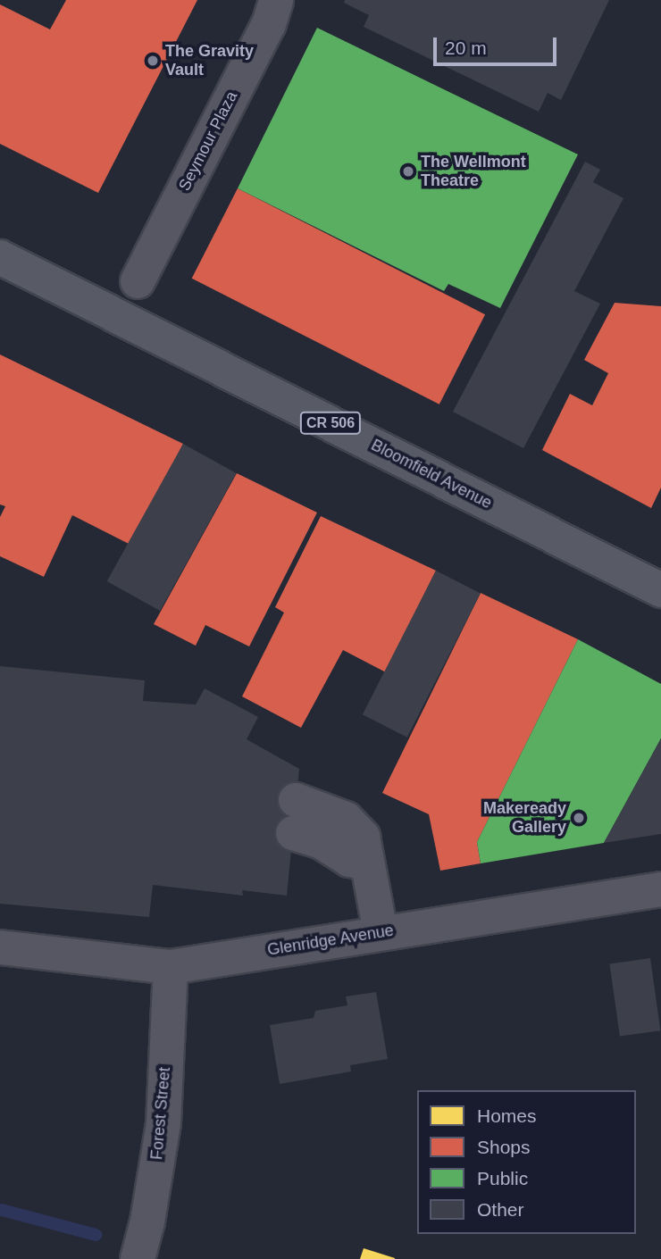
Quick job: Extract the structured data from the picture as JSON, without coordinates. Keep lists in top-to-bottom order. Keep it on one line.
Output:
{"streets":{"main road":["CR 506","Bloomfield Avenue"],"street":["Seymour Plaza","Glenridge Avenue","Forest Street"]},"crossings":[["Glenridge Avenue","Forest Street"]],"places":["The Gravity Vault","The Wellmont Theatre","Makeready Gallery"],"legend":["Homes","Shops","Public","Other"],"scale_bar":"20 m"}
